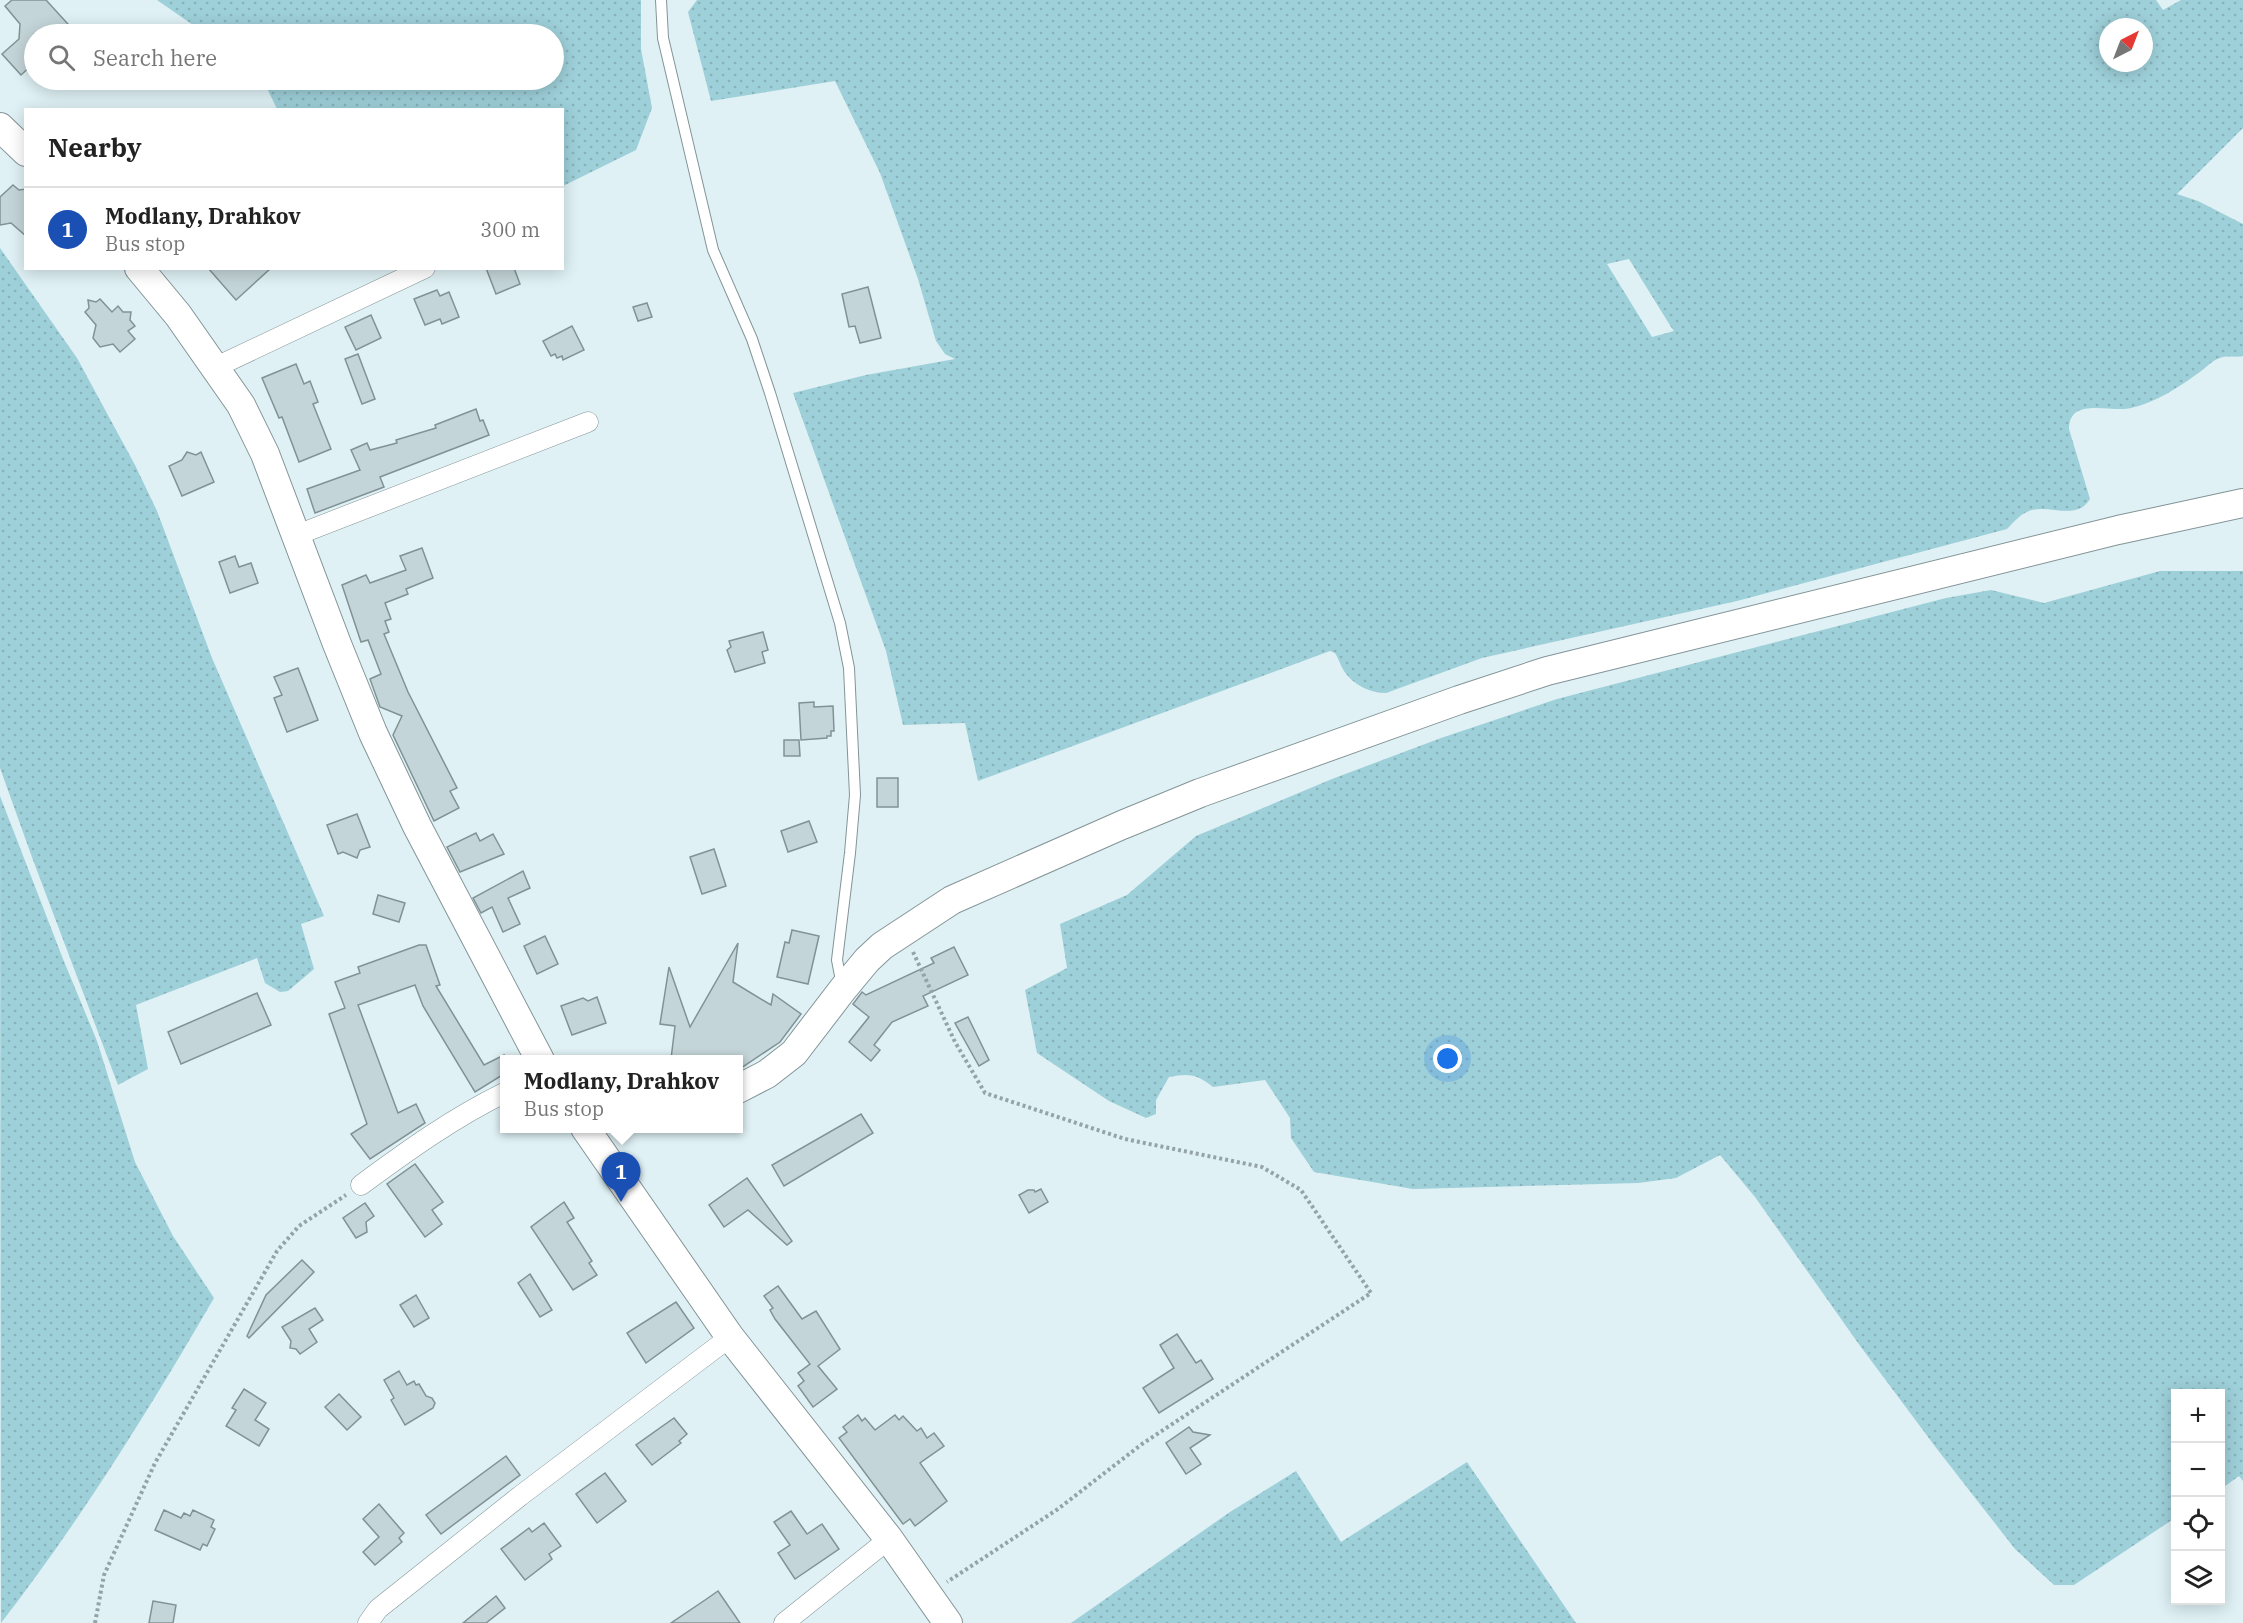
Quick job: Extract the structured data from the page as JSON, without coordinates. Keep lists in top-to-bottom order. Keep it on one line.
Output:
{"north":"top right","page":{"search":"Search here","heading":"Nearby","list":[{"mark":"1","name":"Modlany, Drahkov","note":"Bus stop","value":"300 m"}],"popup":["Modlany, Drahkov","Bus stop"],"pins":"1","map_buttons":["+","−"]}}
